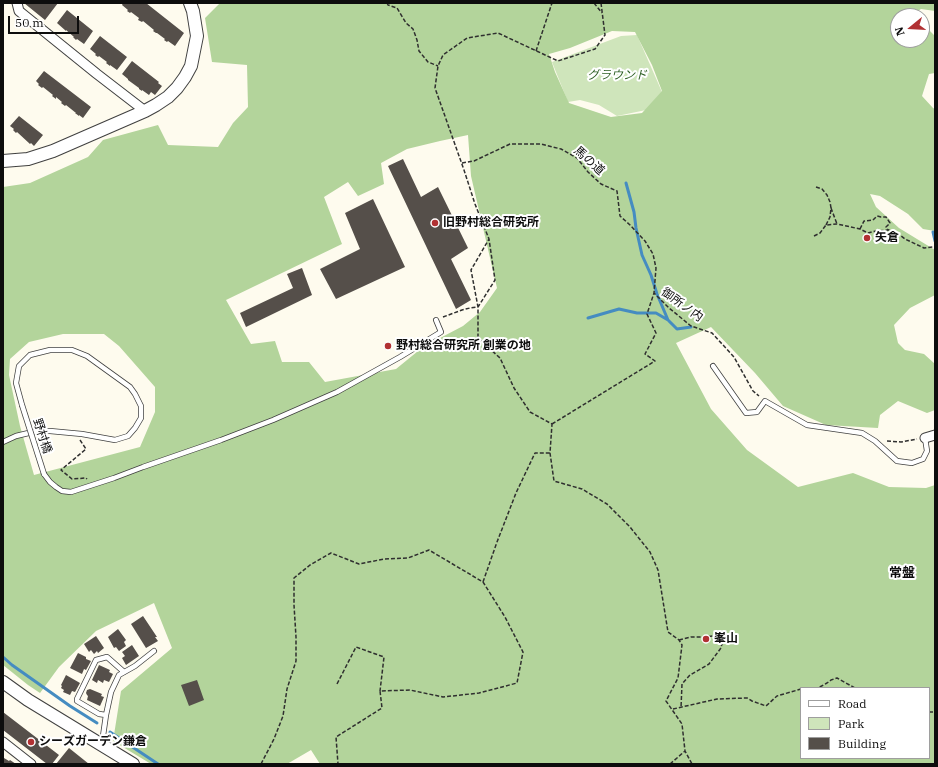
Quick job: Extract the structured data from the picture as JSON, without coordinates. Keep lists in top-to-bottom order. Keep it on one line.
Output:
{"streets":{"lane":["野村橋"],"path":["馬の道","御所ノ内"]},"crossings":[["馬の道","御所ノ内"]],"districts":["常盤"],"parks":["グラウンド"],"places":["旧野村総合研究所","矢倉","野村総合研究所 創業の地","峯山","シーズガーデン鎌倉"],"legend":["Road","Park","Building"],"scale_bar":"50 m","north":"left"}
